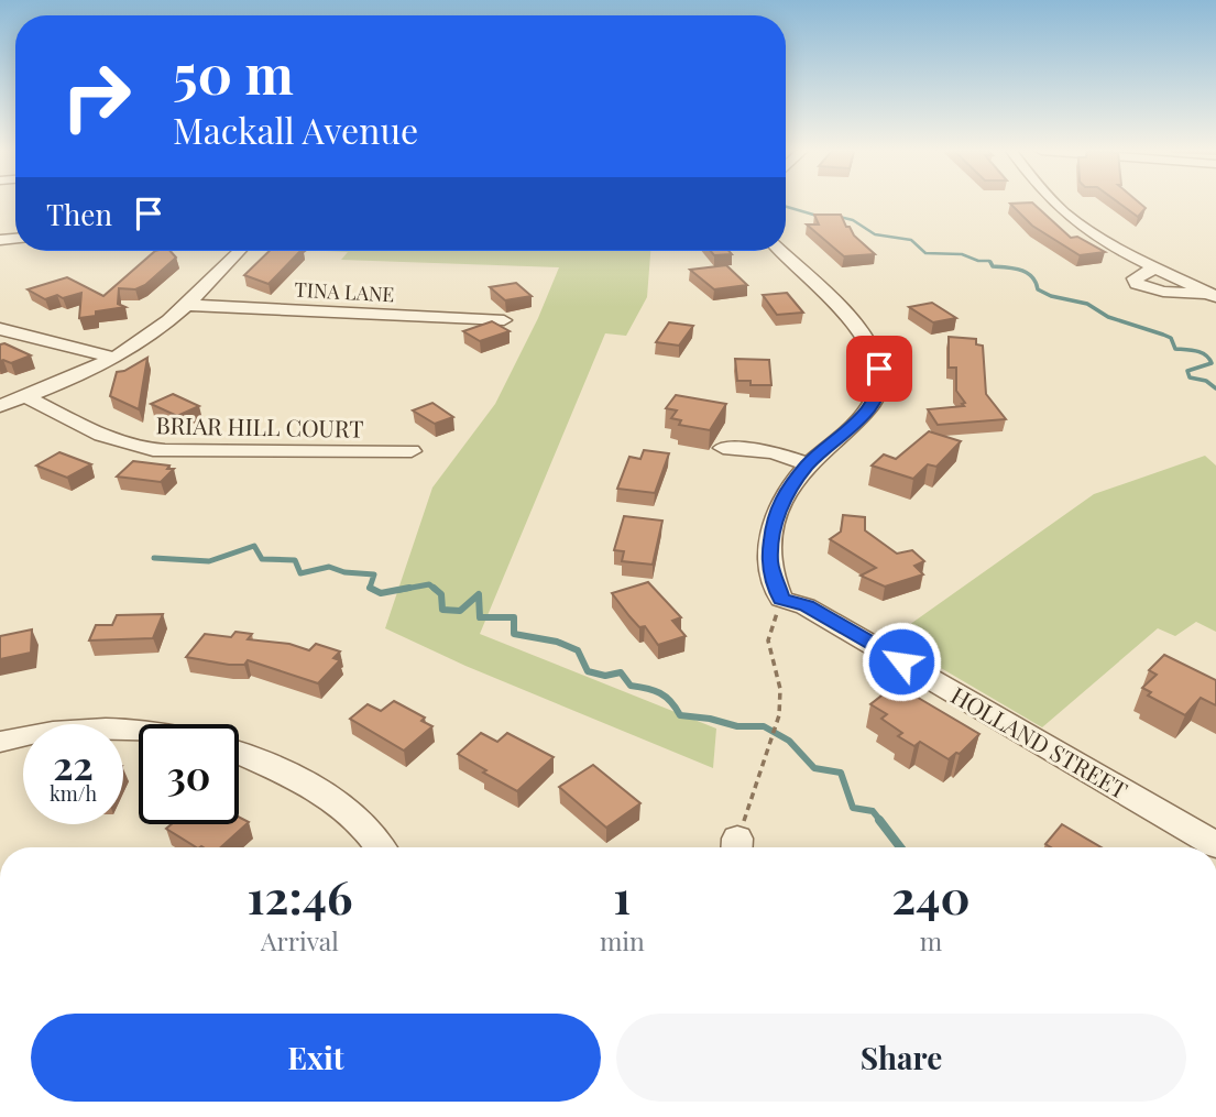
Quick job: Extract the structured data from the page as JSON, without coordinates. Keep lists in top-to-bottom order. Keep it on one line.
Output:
{"streets":{"street":["TINA LANE","BRIAR HILL COURT","HOLLAND STREET"]},"page":{"turn":["50 m","Mackall Avenue"],"then":"Then","speed":"22 km/h","limit":"30","eta":["12:46","Arrival","1","min","240","m"],"buttons":["Exit","Share"]}}
